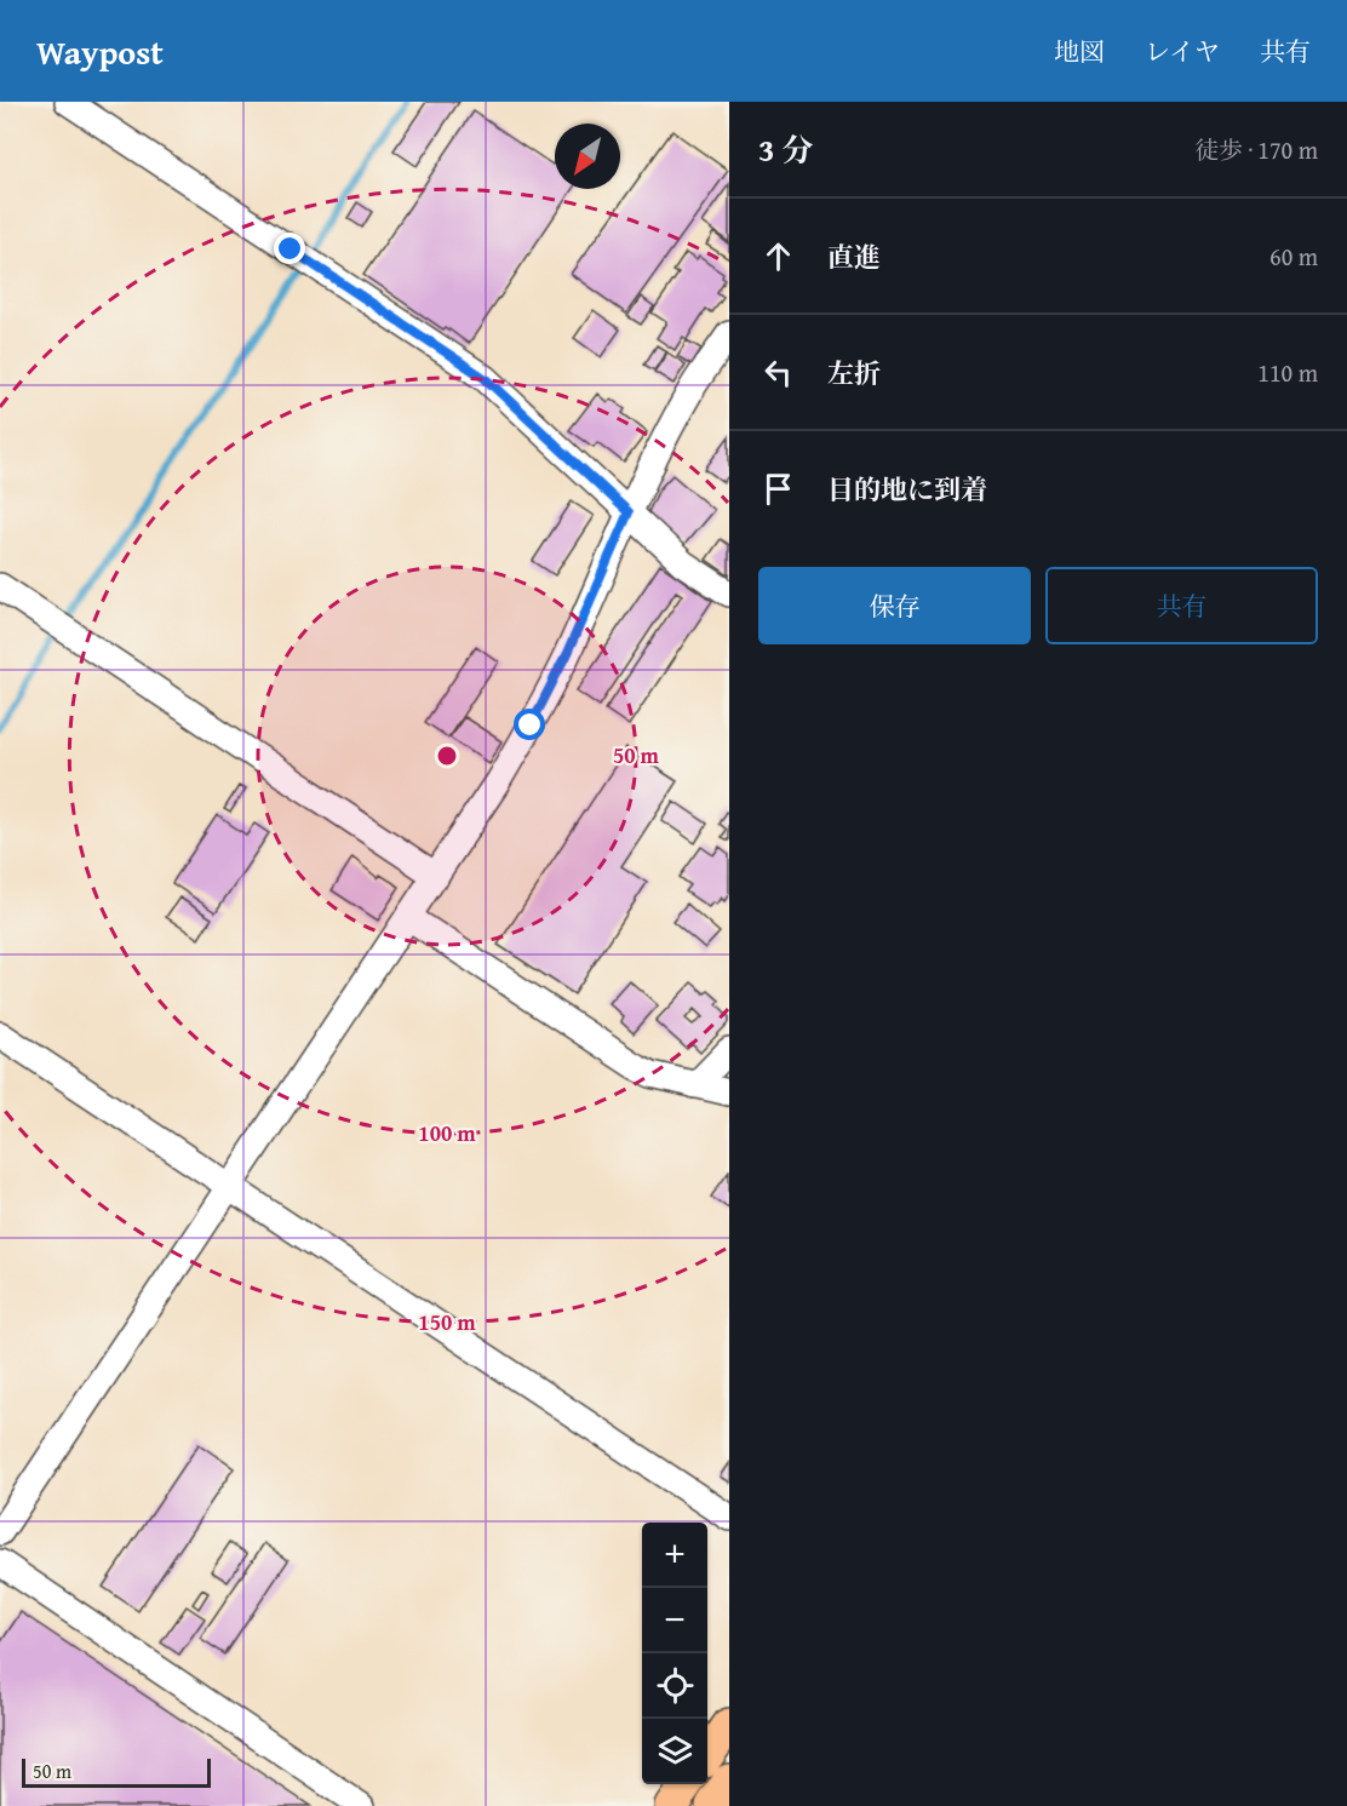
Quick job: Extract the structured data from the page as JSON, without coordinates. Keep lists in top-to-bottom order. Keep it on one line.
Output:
{"scale_bar":"50 m","north":"bottom left","page":{"header":"Waypost","nav":["地図","レイヤ","共有"],"heading":["3 分","徒歩 · 170 m"],"list":[["直進","60 m"],["左折","110 m"],"目的地に到着"],"buttons":["保存","共有"],"map_buttons":["+","−"],"scale":"50 m"},"rings":["50 m","100 m","150 m"]}
